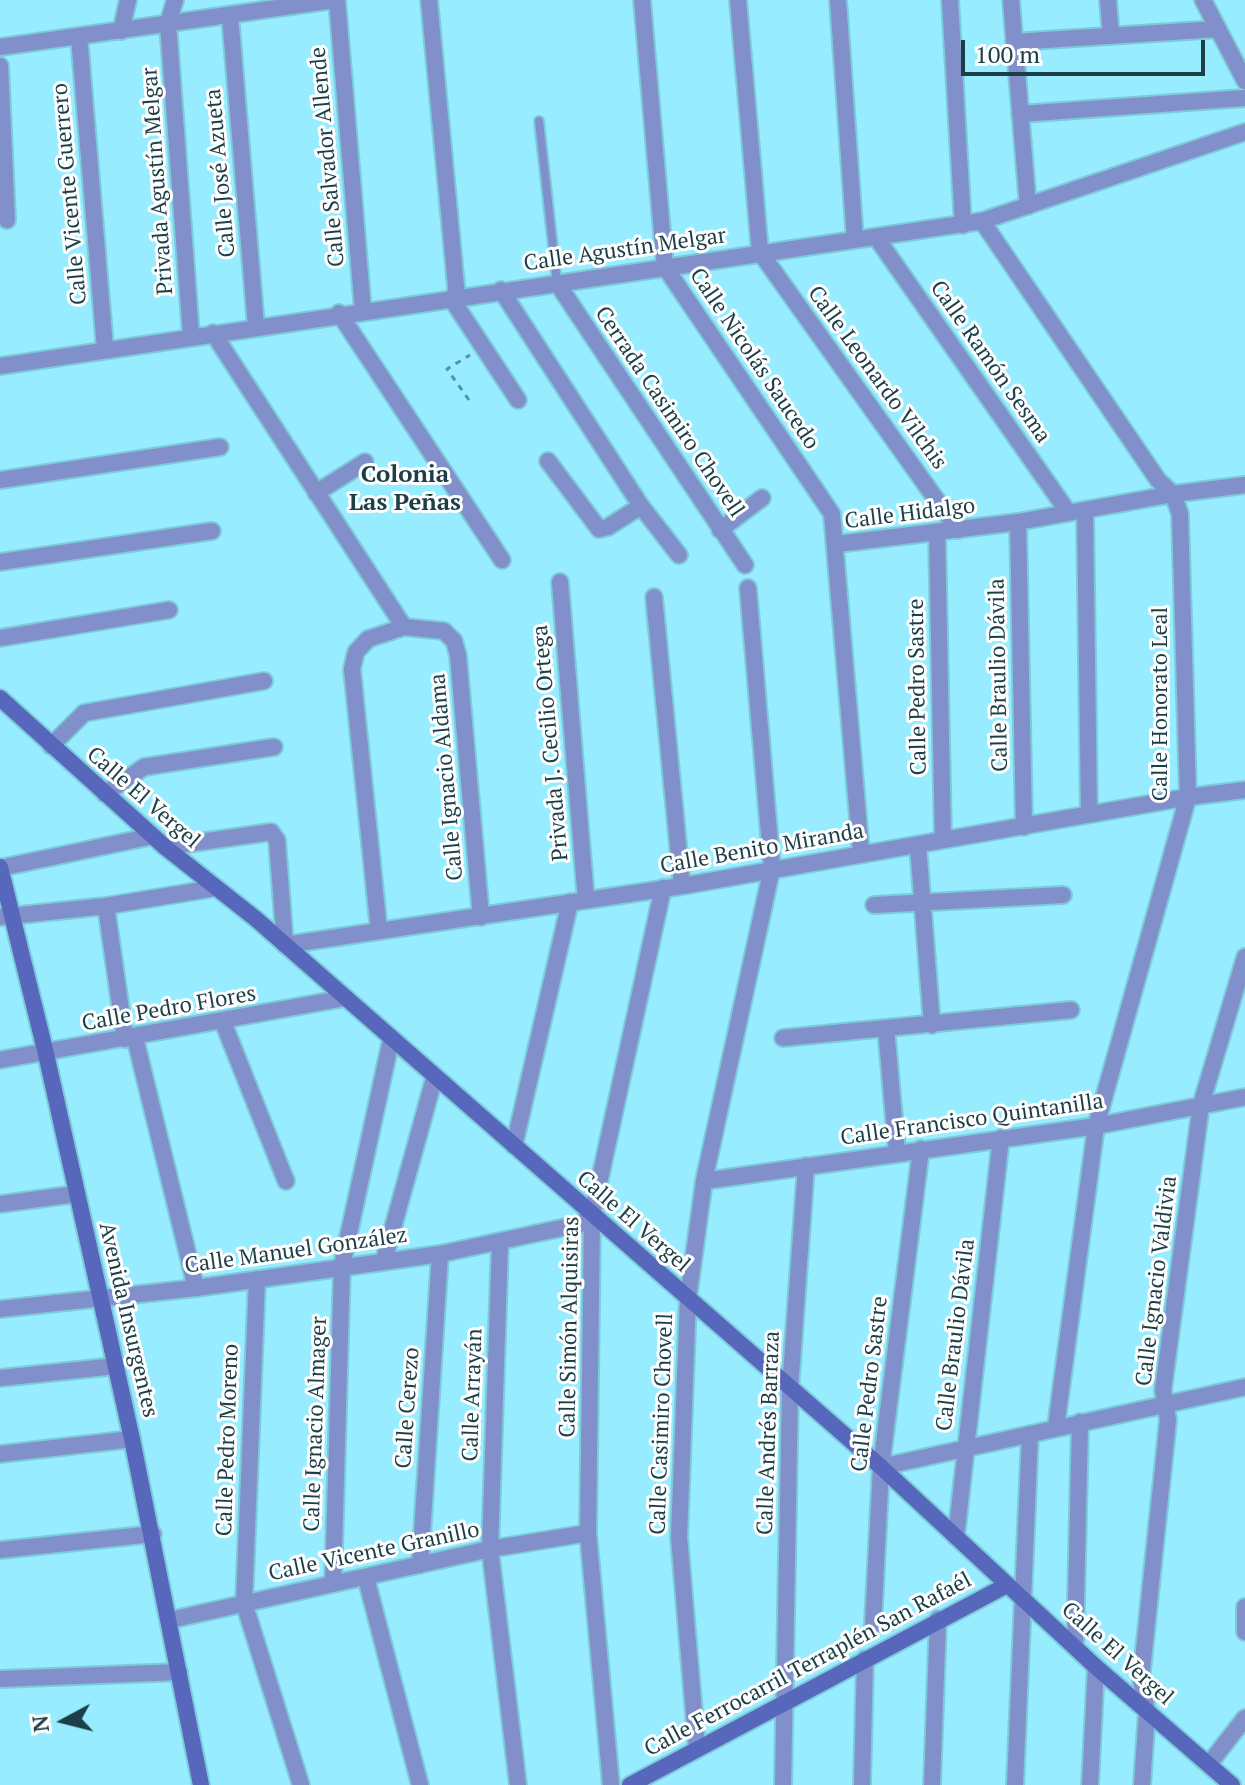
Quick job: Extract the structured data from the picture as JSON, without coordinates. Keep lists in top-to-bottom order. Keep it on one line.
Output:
{"streets":{"street":["Calle Salvador Allende","Calle José Azueta","Privada Agustín Melgar","Calle Vicente Guerrero","Calle Agustín Melgar","Calle Nicolás Saucedo","Calle Ramón Sesma","Calle Leonardo Vilchis","Cerrada Casimiro Chovell","Calle Hidalgo","Calle Braulio Dávila","Calle Pedro Sastre","Calle Honorato Leal","Privada J. Cecilio Ortega","Calle Ignacio Aldama","Calle El Vergel","Calle Benito Miranda","Calle Pedro Flores","Calle Francisco Quintanilla","Calle Manuel González","Calle Ignacio Valdivia","Avenida Insurgentes","Calle Simón Alquisiras","Calle Arrayán","Calle Cerezo","Calle Ignacio Almager","Calle Casimiro Chovell","Calle Andrés Barraza","Calle Pedro Moreno","Calle Vicente Granillo","Calle Ferrocarril Terraplén San Rafaél"]},"crossings":[["Calle Salvador Allende","Calle Agustín Melgar"],["Calle José Azueta","Calle Agustín Melgar"],["Privada Agustín Melgar","Calle Agustín Melgar"],["Calle Vicente Guerrero","Calle Agustín Melgar"],["Calle Agustín Melgar","Calle Nicolás Saucedo"],["Calle Agustín Melgar","Calle Ramón Sesma"],["Calle Agustín Melgar","Calle Leonardo Vilchis"],["Calle Agustín Melgar","Cerrada Casimiro Chovell"],["Calle Agustín Melgar","Calle Honorato Leal"],["Calle Nicolás Saucedo","Calle Hidalgo"],["Calle Ramón Sesma","Calle Hidalgo"],["Calle Leonardo Vilchis","Calle Hidalgo"],["Calle Hidalgo","Calle Braulio Dávila"],["Calle Hidalgo","Calle Pedro Sastre"],["Calle Hidalgo","Calle Honorato Leal"],["Calle Hidalgo","Calle Benito Miranda"],["Calle Braulio Dávila","Calle El Vergel"],["Calle Braulio Dávila","Calle Benito Miranda"],["Calle Braulio Dávila","Calle Francisco Quintanilla"],["Calle Pedro Sastre","Calle El Vergel"],["Calle Pedro Sastre","Calle Benito Miranda"],["Calle Pedro Sastre","Calle Francisco Quintanilla"],["Calle Honorato Leal","Calle Benito Miranda"],["Calle Honorato Leal","Calle Francisco Quintanilla"],["Privada J. Cecilio Ortega","Calle El Vergel"],["Privada J. Cecilio Ortega","Calle Benito Miranda"],["Calle Ignacio Aldama","Calle Benito Miranda"],["Calle El Vergel","Calle Benito Miranda"],["Calle El Vergel","Calle Pedro Flores"],["Calle El Vergel","Calle Manuel González"],["Calle El Vergel","Calle Ignacio Valdivia"],["Calle El Vergel","Calle Simón Alquisiras"],["Calle El Vergel","Calle Ignacio Almager"],["Calle El Vergel","Calle Casimiro Chovell"],["Calle El Vergel","Calle Andrés Barraza"],["Calle El Vergel","Calle Ferrocarril Terraplén San Rafaél"],["Calle Benito Miranda","Calle Simón Alquisiras"],["Calle Benito Miranda","Calle Casimiro Chovell"],["Calle Pedro Flores","Avenida Insurgentes"],["Calle Francisco Quintanilla","Calle Ignacio Valdivia"],["Calle Francisco Quintanilla","Calle Casimiro Chovell"],["Calle Francisco Quintanilla","Calle Andrés Barraza"],["Calle Manuel González","Avenida Insurgentes"],["Calle Manuel González","Calle Simón Alquisiras"],["Calle Manuel González","Calle Arrayán"],["Calle Manuel González","Calle Cerezo"],["Calle Manuel González","Calle Ignacio Almager"],["Calle Manuel González","Calle Pedro Moreno"],["Avenida Insurgentes","Calle Vicente Granillo"],["Calle Simón Alquisiras","Calle Vicente Granillo"],["Calle Arrayán","Calle Vicente Granillo"],["Calle Cerezo","Calle Vicente Granillo"],["Calle Ignacio Almager","Calle Vicente Granillo"],["Calle Casimiro Chovell","Calle Ferrocarril Terraplén San Rafaél"],["Calle Andrés Barraza","Calle Ferrocarril Terraplén San Rafaél"],["Calle Pedro Moreno","Calle Vicente Granillo"]],"districts":["Colonia Las Peñas"],"scale_bar":"100 m","north":"left"}
